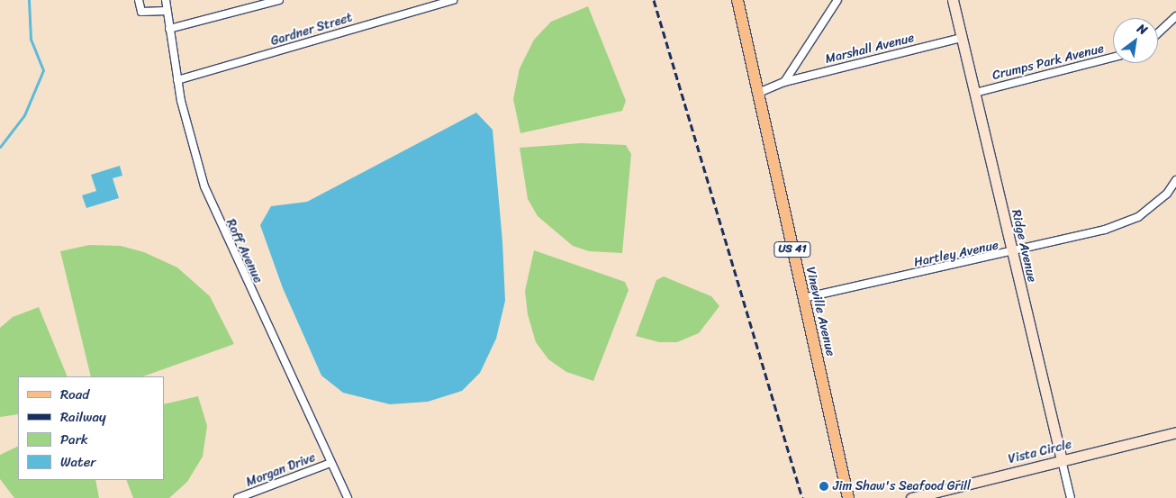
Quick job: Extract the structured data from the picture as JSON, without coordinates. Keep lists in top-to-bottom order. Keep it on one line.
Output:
{"streets":{"main road":["US 41","Vineville Avenue"],"street":["Gardner Street","Marshall Avenue","Crumps Park Avenue","Ridge Avenue","Roff Avenue","Hartley Avenue","Vista Circle","Morgan Drive"]},"crossings":[["Gardner Street","Roff Avenue"],["Marshall Avenue","Ridge Avenue"],["Marshall Avenue","Vineville Avenue"],["Crumps Park Avenue","Ridge Avenue"],["Ridge Avenue","Hartley Avenue"],["Ridge Avenue","Vista Circle"],["Roff Avenue","Morgan Drive"],["Hartley Avenue","Vineville Avenue"]],"places":["Jim Shaw's Seafood Grill"],"legend":["Road","Railway","Park","Water"],"north":"top right"}
